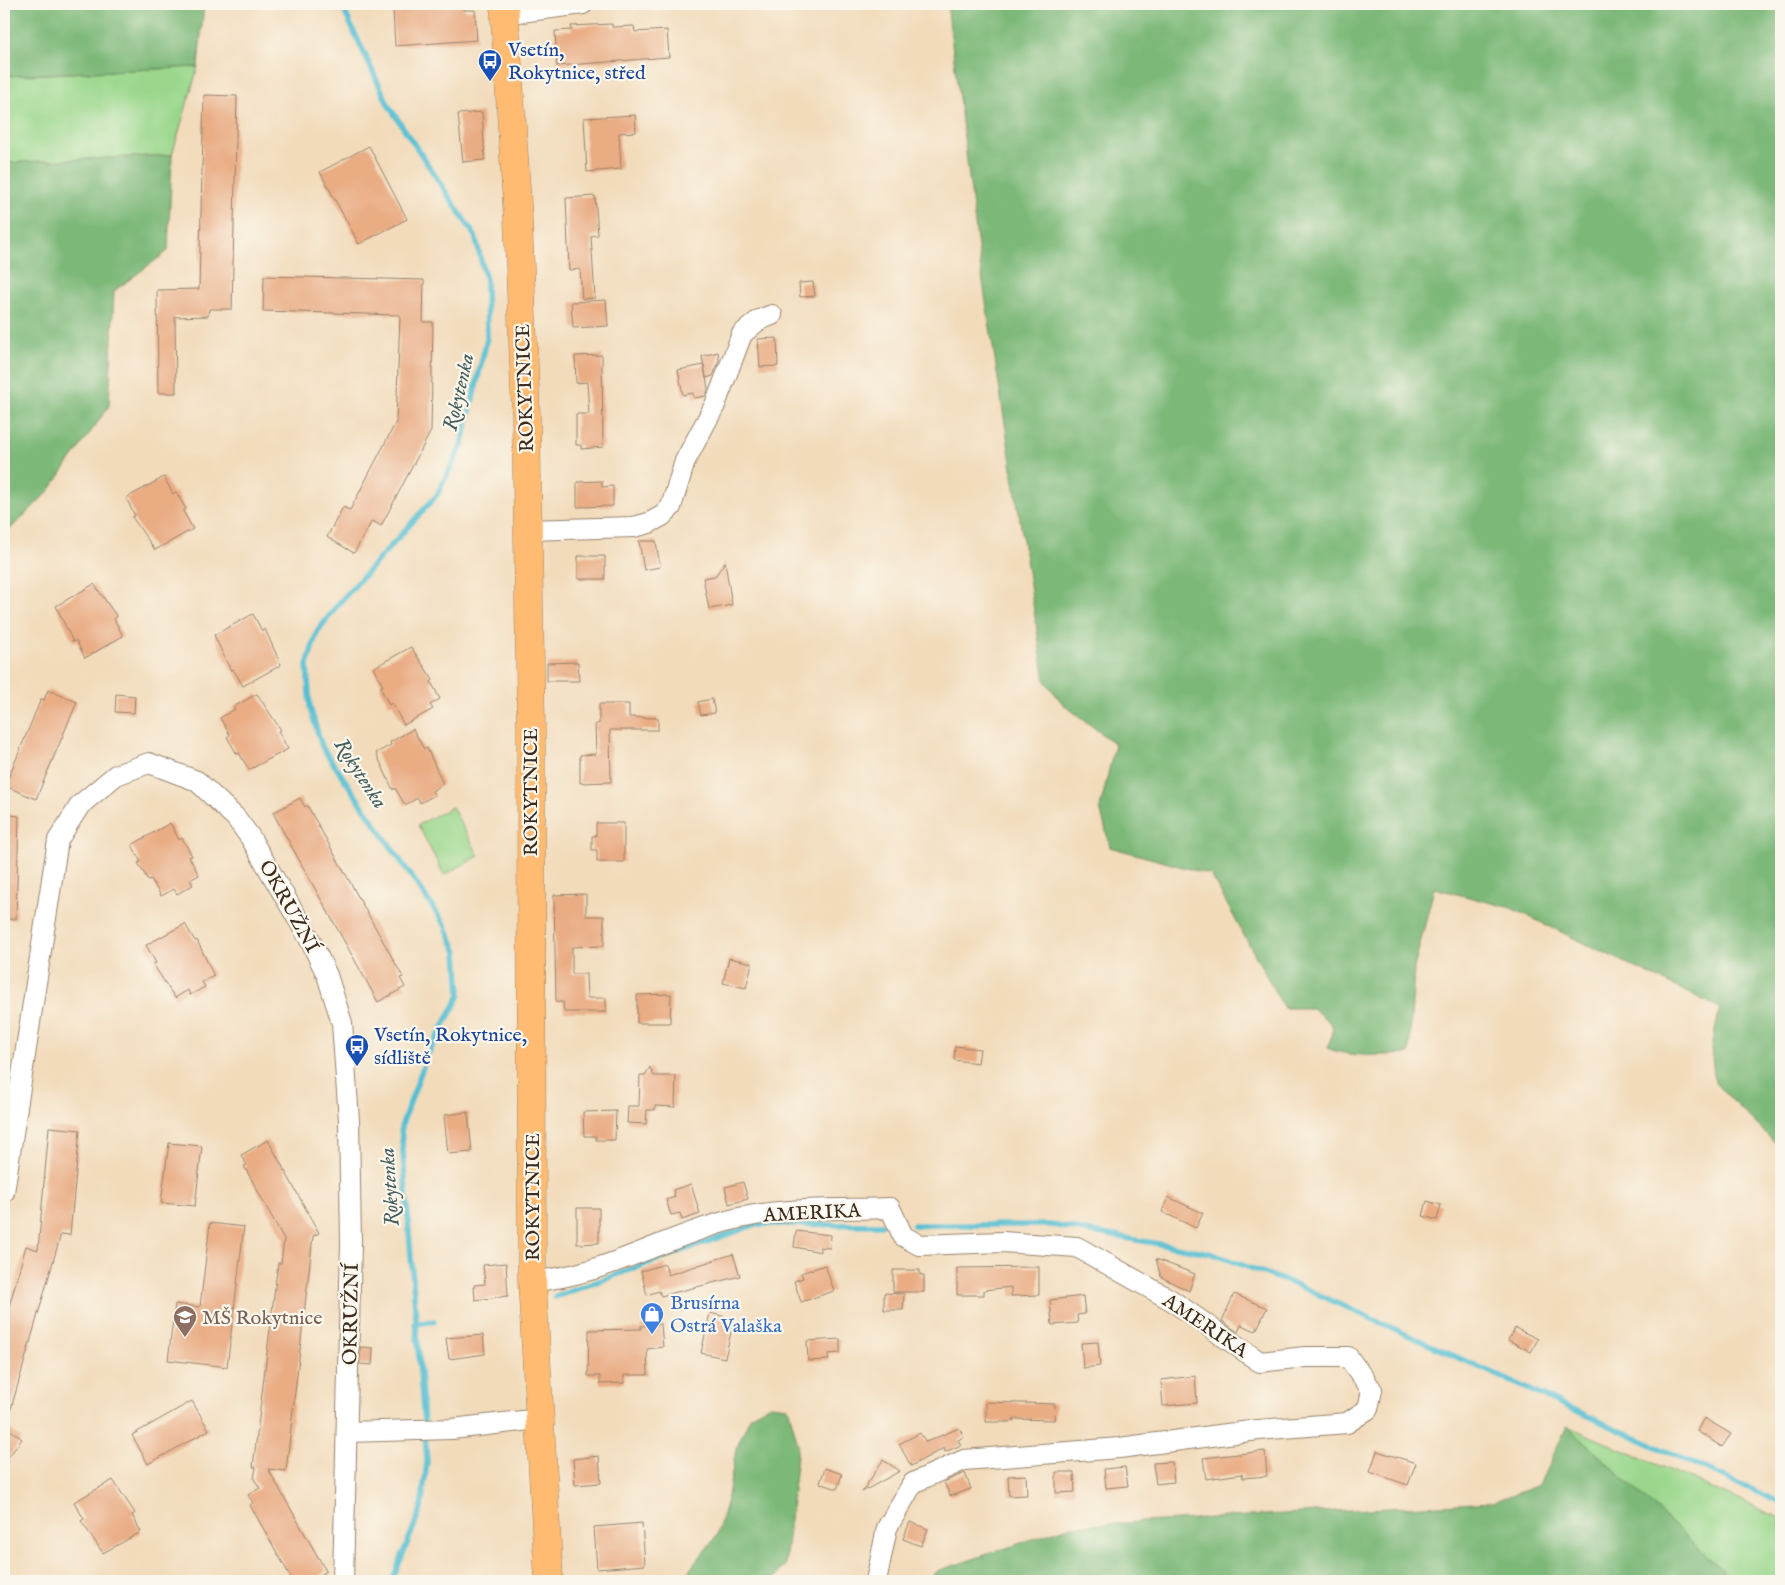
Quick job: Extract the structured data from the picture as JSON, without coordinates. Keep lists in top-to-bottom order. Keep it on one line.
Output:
{"streets":{"main road":["ROKYTNICE"],"street":["OKRUŽNÍ","AMERIKA"]},"crossings":[["ROKYTNICE","AMERIKA"]],"water":["Rokytenka"],"places":{"bus stop":["Vsetín, Rokytnice, střed","Vsetín, Rokytnice, sídliště"],"shop":["Brusírna Ostrá Valaška"],"school or university":["MŠ Rokytnice"]}}
